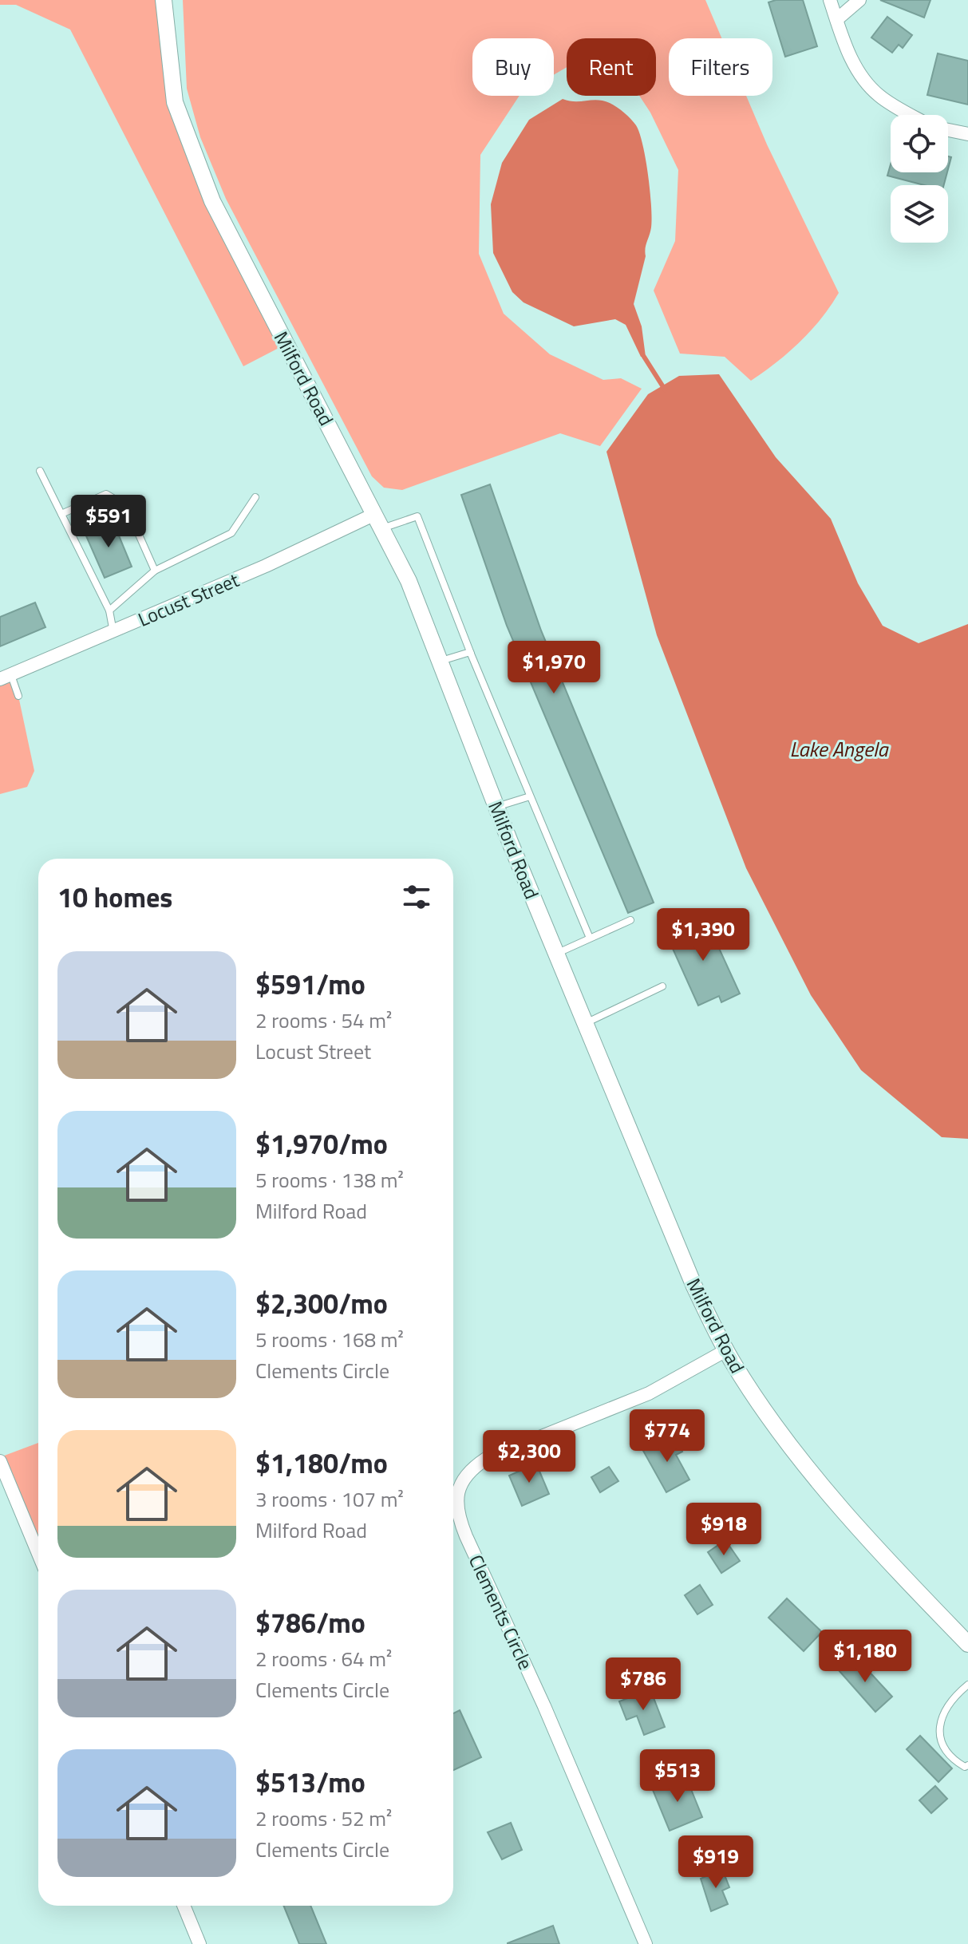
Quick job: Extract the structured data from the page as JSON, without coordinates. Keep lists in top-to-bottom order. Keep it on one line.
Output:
{"streets":{"street":["Milford Road","Locust Street","Clements Circle"]},"crossings":[["Milford Road","Locust Street"],["Milford Road","Clements Circle"]],"water":["Lake Angela"],"page":{"chip":["Buy","Rent","Filters"],"price":["$591","$1,970","$1,390","$774","$2,300","$918","$1,180","$786","$513","$919"],"heading":"10 homes","list":[{"name":"$591/mo","note":"2 rooms · 54 m² · Locust Street"},{"name":"$1,970/mo","note":"5 rooms · 138 m² · Milford Road"},{"name":"$2,300/mo","note":"5 rooms · 168 m² · Clements Circle"},{"name":"$1,180/mo","note":"3 rooms · 107 m² · Milford Road"},{"name":"$786/mo","note":"2 rooms · 64 m² · Clements Circle"},{"name":"$513/mo","note":"2 rooms · 52 m² · Clements Circle"}]}}
